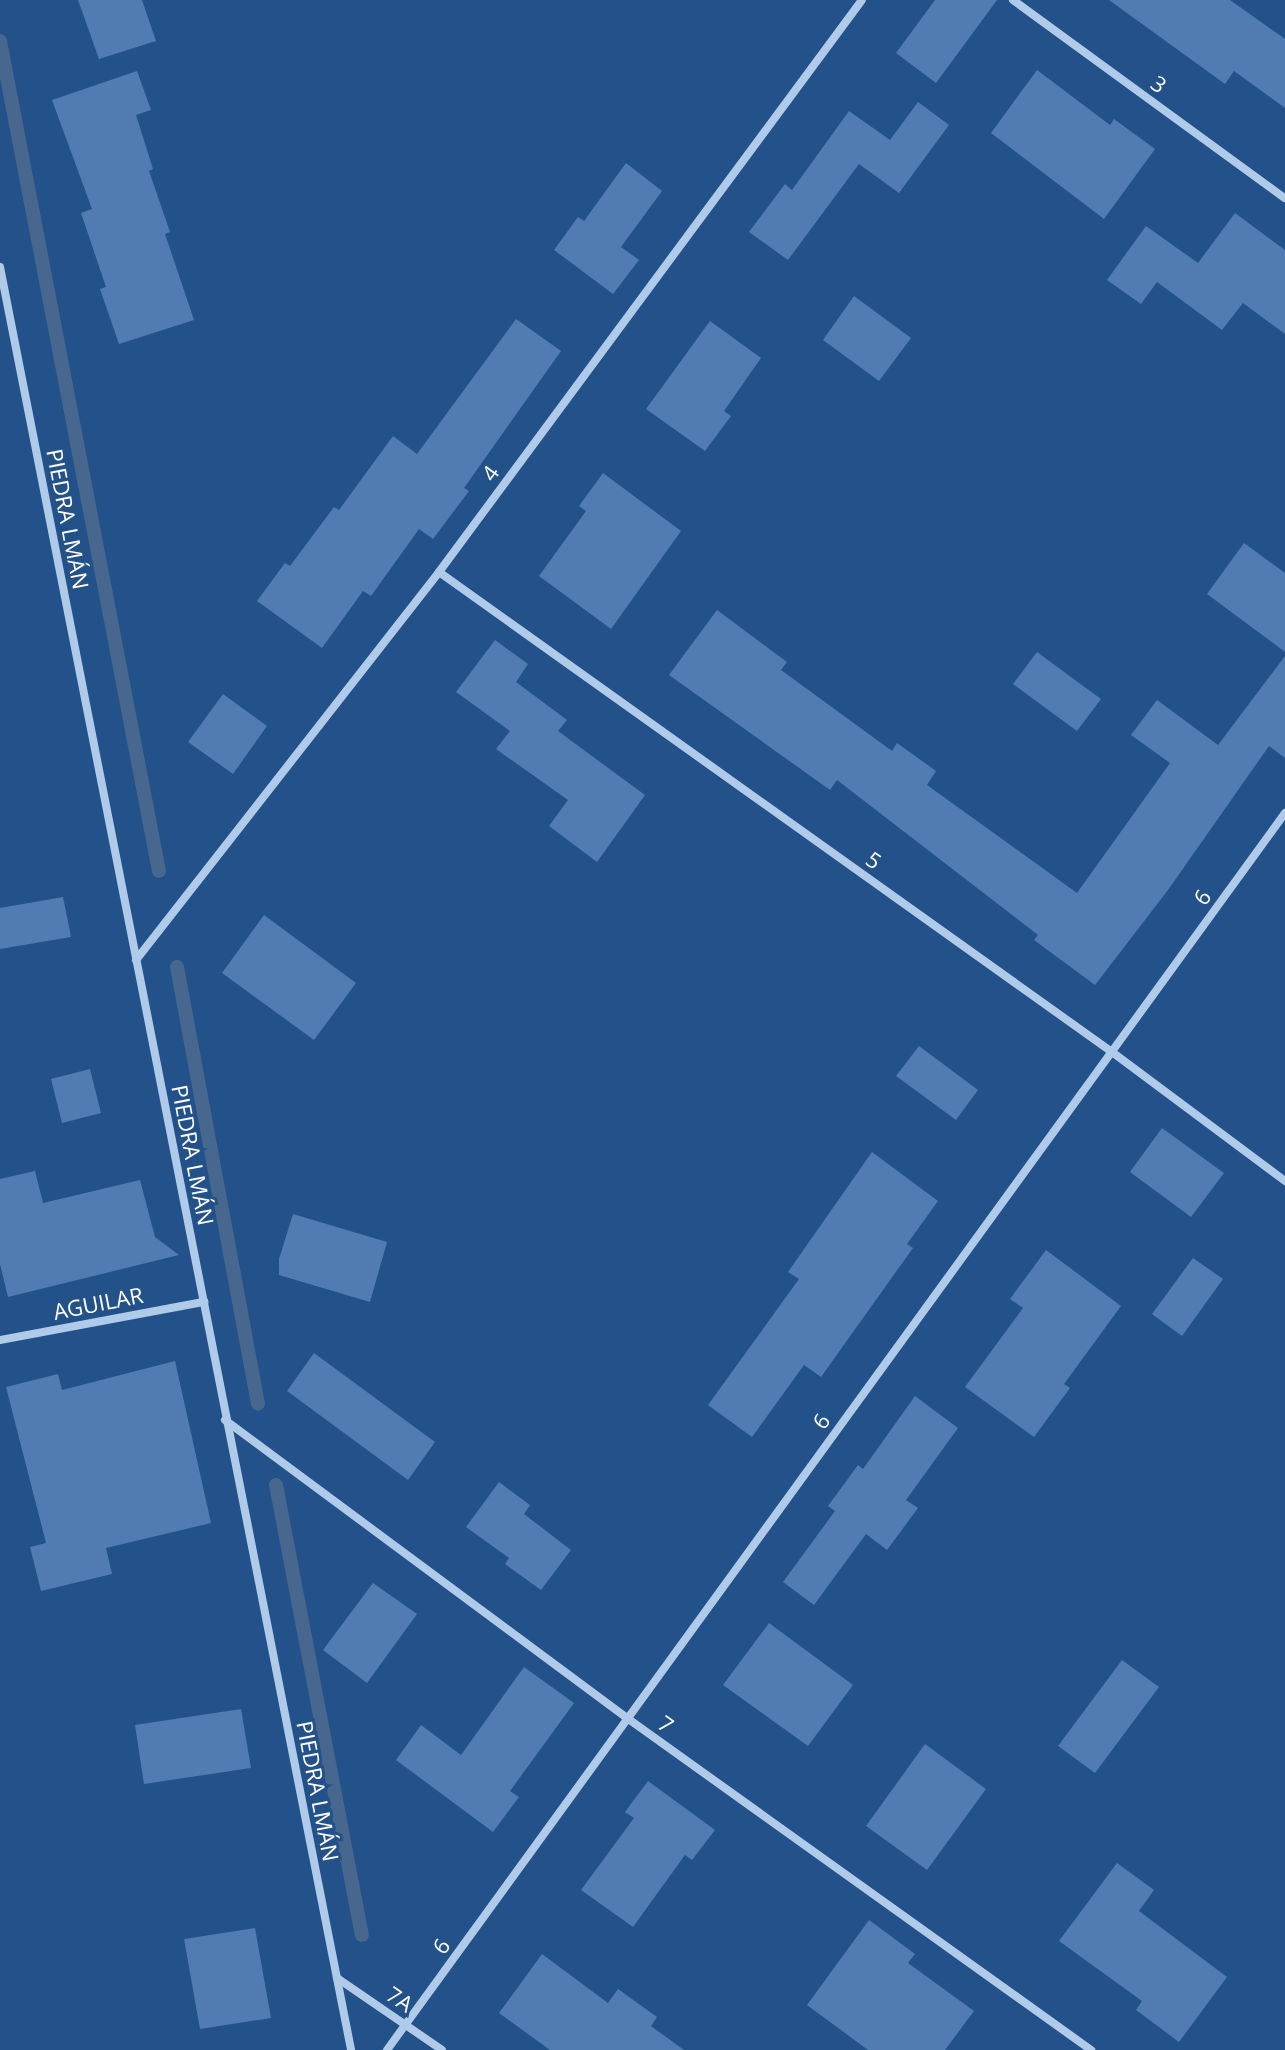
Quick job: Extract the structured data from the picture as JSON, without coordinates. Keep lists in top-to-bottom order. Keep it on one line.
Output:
{"streets":{"street":["3","4","PIEDRA LMÁN","5","6","AGUILAR","7","7A"]},"crossings":[["4","PIEDRA LMÁN"],["4","5"],["PIEDRA LMÁN","AGUILAR"],["PIEDRA LMÁN","7"],["PIEDRA LMÁN","7A"],["5","6"],["6","7"],["6","7A"]]}
